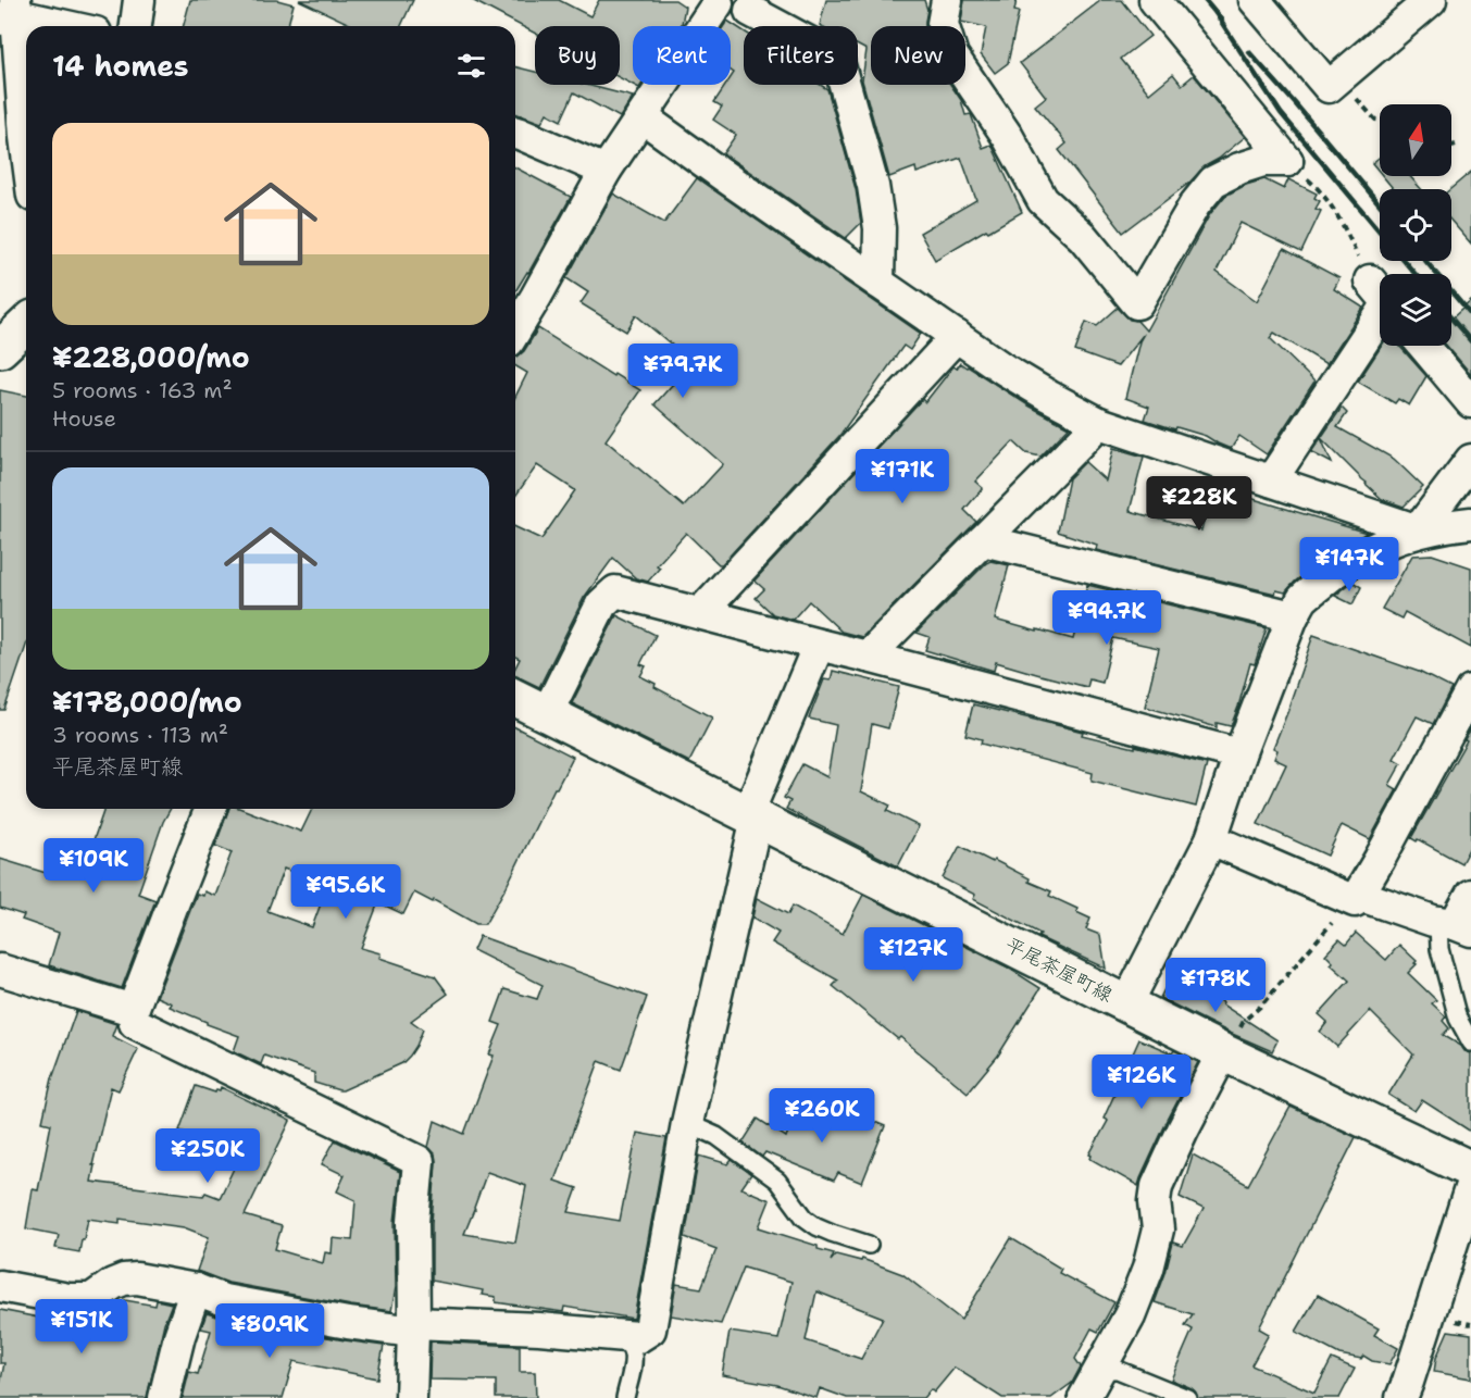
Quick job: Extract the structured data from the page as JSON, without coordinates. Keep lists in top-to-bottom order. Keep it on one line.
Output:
{"streets":{"main road":["平尾茶屋町線"]},"north":"top","page":{"chip":["Buy","Rent","Filters","New"],"heading":"14 homes","list":[{"name":"¥228,000/mo","note":"5 rooms · 163 m² · House"},{"name":"¥178,000/mo","note":"3 rooms · 113 m² · 平尾茶屋町線"}],"price":["¥79.7K","¥171K","¥228K","¥147K","¥94.7K","¥109K","¥95.6K","¥127K","¥178K","¥126K","¥260K","¥250K","¥151K","¥80.9K"]}}
